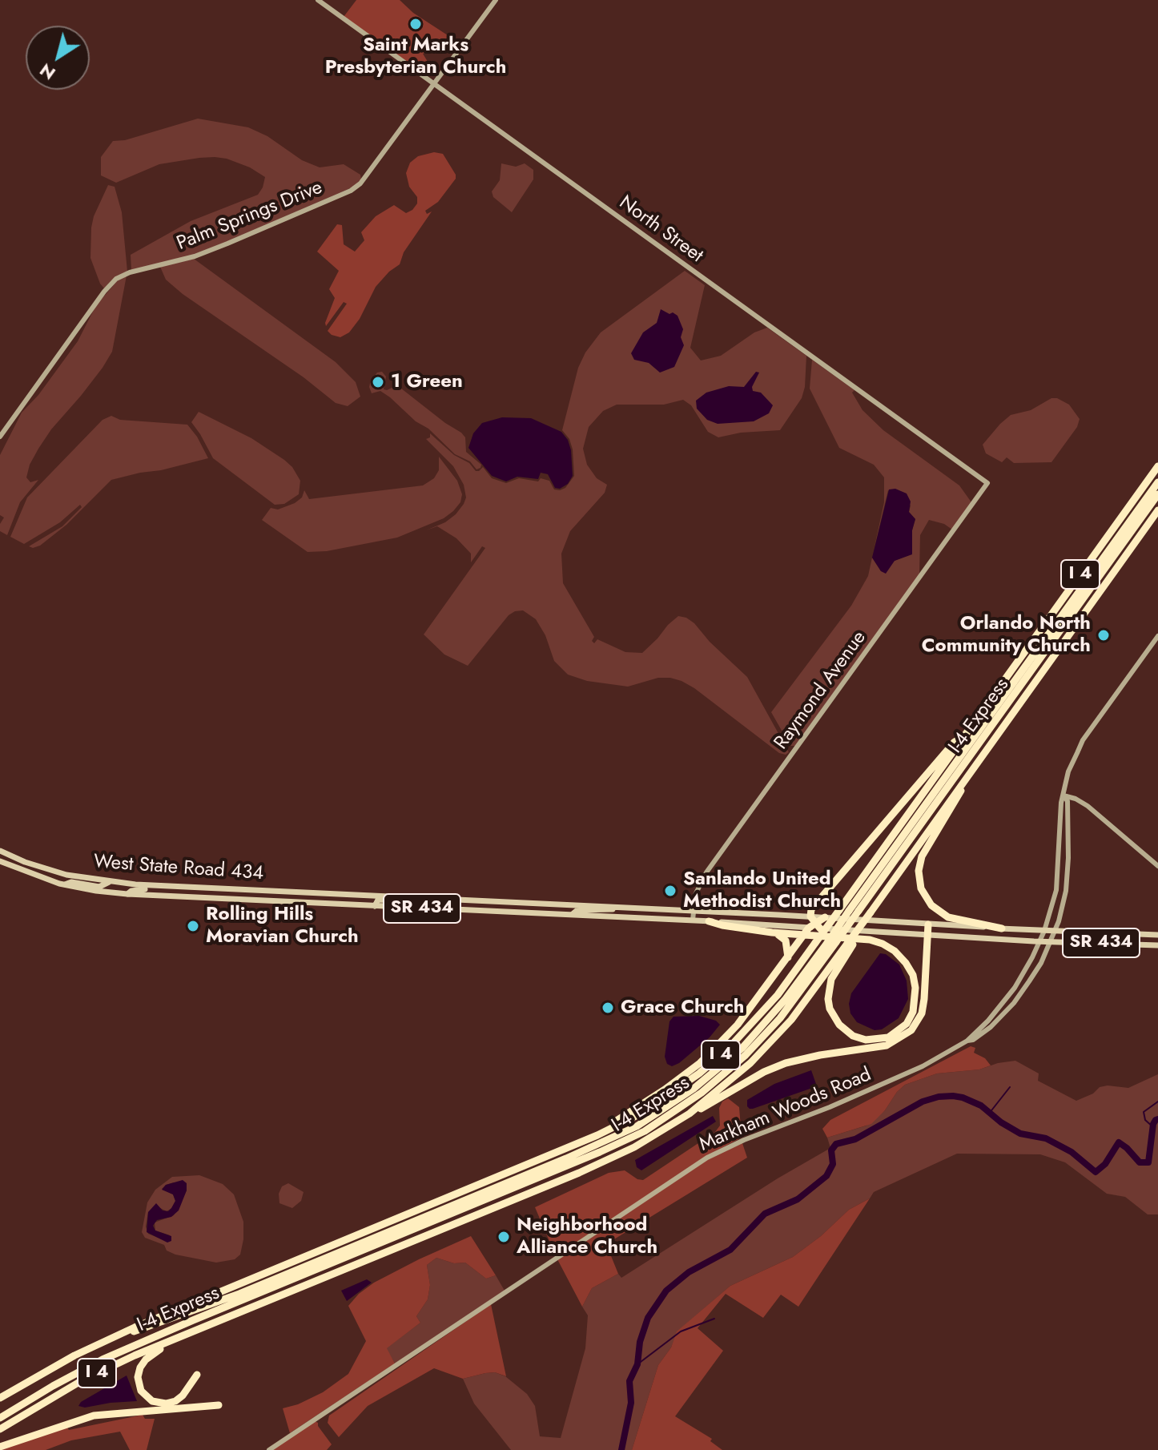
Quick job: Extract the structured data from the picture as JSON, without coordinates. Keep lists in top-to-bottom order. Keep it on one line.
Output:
{"streets":{"highway":["I 4","I-4 Express"],"main road":["West State Road 434","SR 434"],"street":["Palm Springs Drive","North Street","Raymond Avenue","Markham Woods Road"]},"crossings":[["Palm Springs Drive","North Street"],["North Street","Raymond Avenue"],["I 4","I-4 Express"],["Raymond Avenue","SR 434"],["West State Road 434","SR 434"],["SR 434","Markham Woods Road"]],"places":["Saint Marks Presbyterian Church","1 Green","Orlando North Community Church","Sanlando United Methodist Church","Rolling Hills Moravian Church","Grace Church","Neighborhood Alliance Church"],"north":"bottom left"}
